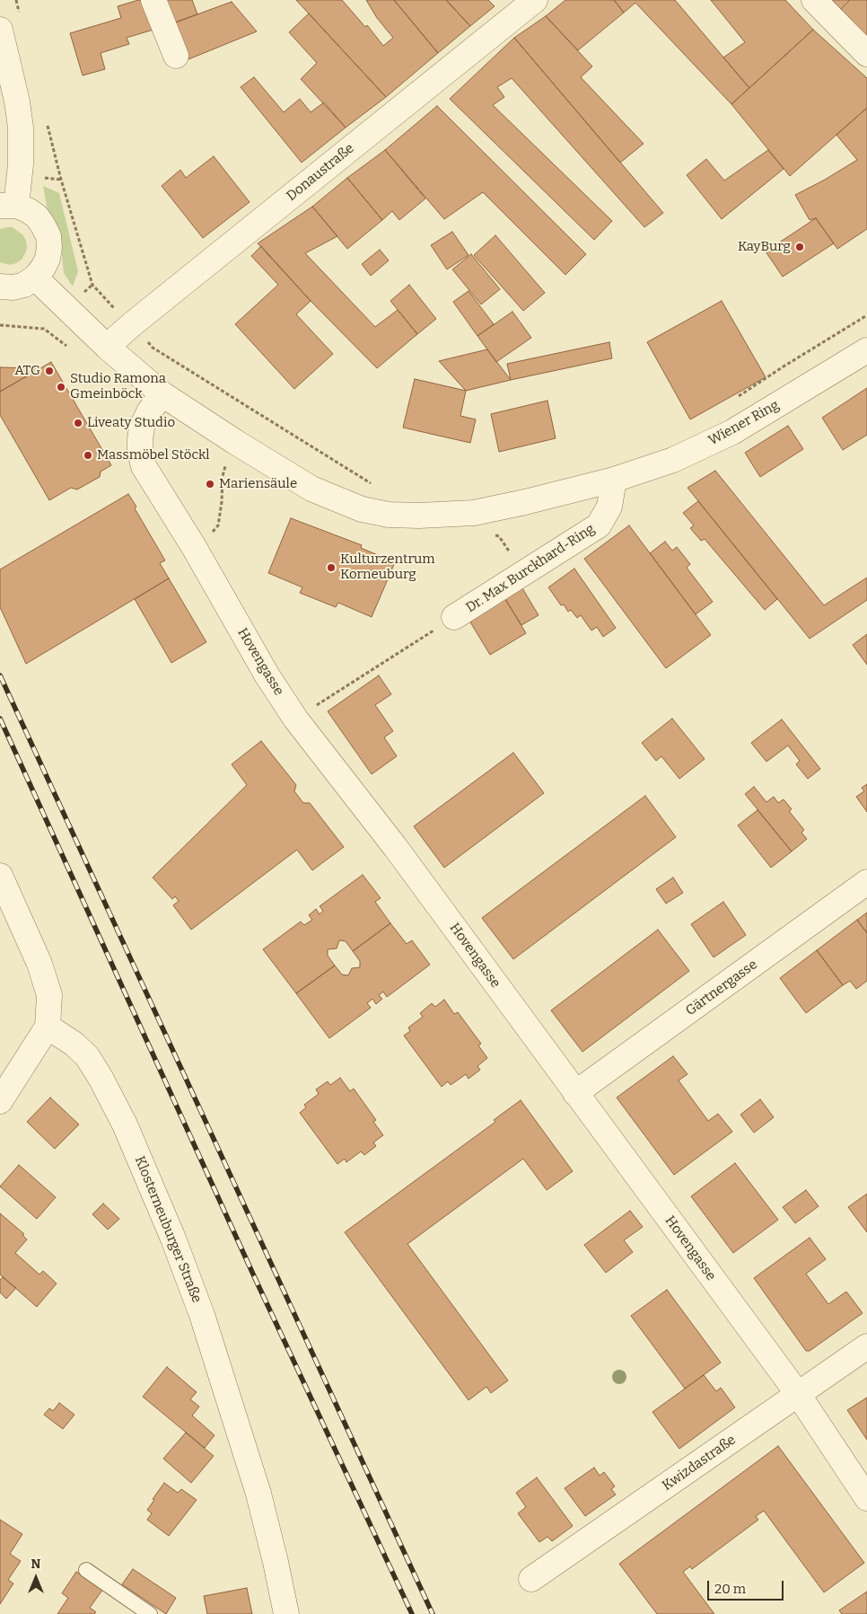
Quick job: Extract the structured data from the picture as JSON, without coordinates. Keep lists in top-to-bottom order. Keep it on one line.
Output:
{"streets":{"street":["Donaustraße","Wiener Ring","Dr. Max Burckhard-Ring","Hovengasse","Gärtnergasse","Klosterneuburger Straße","Kwizdastraße"]},"crossings":[["Wiener Ring","Dr. Max Burckhard-Ring"],["Hovengasse","Gärtnergasse"],["Hovengasse","Kwizdastraße"]],"places":["KayBurg","ATG","Studio Ramona Gmeinböck","Liveaty Studio","Massmöbel Stöckl","Mariensäule","Kulturzentrum Korneuburg"],"scale_bar":"20 m","north":"top"}
